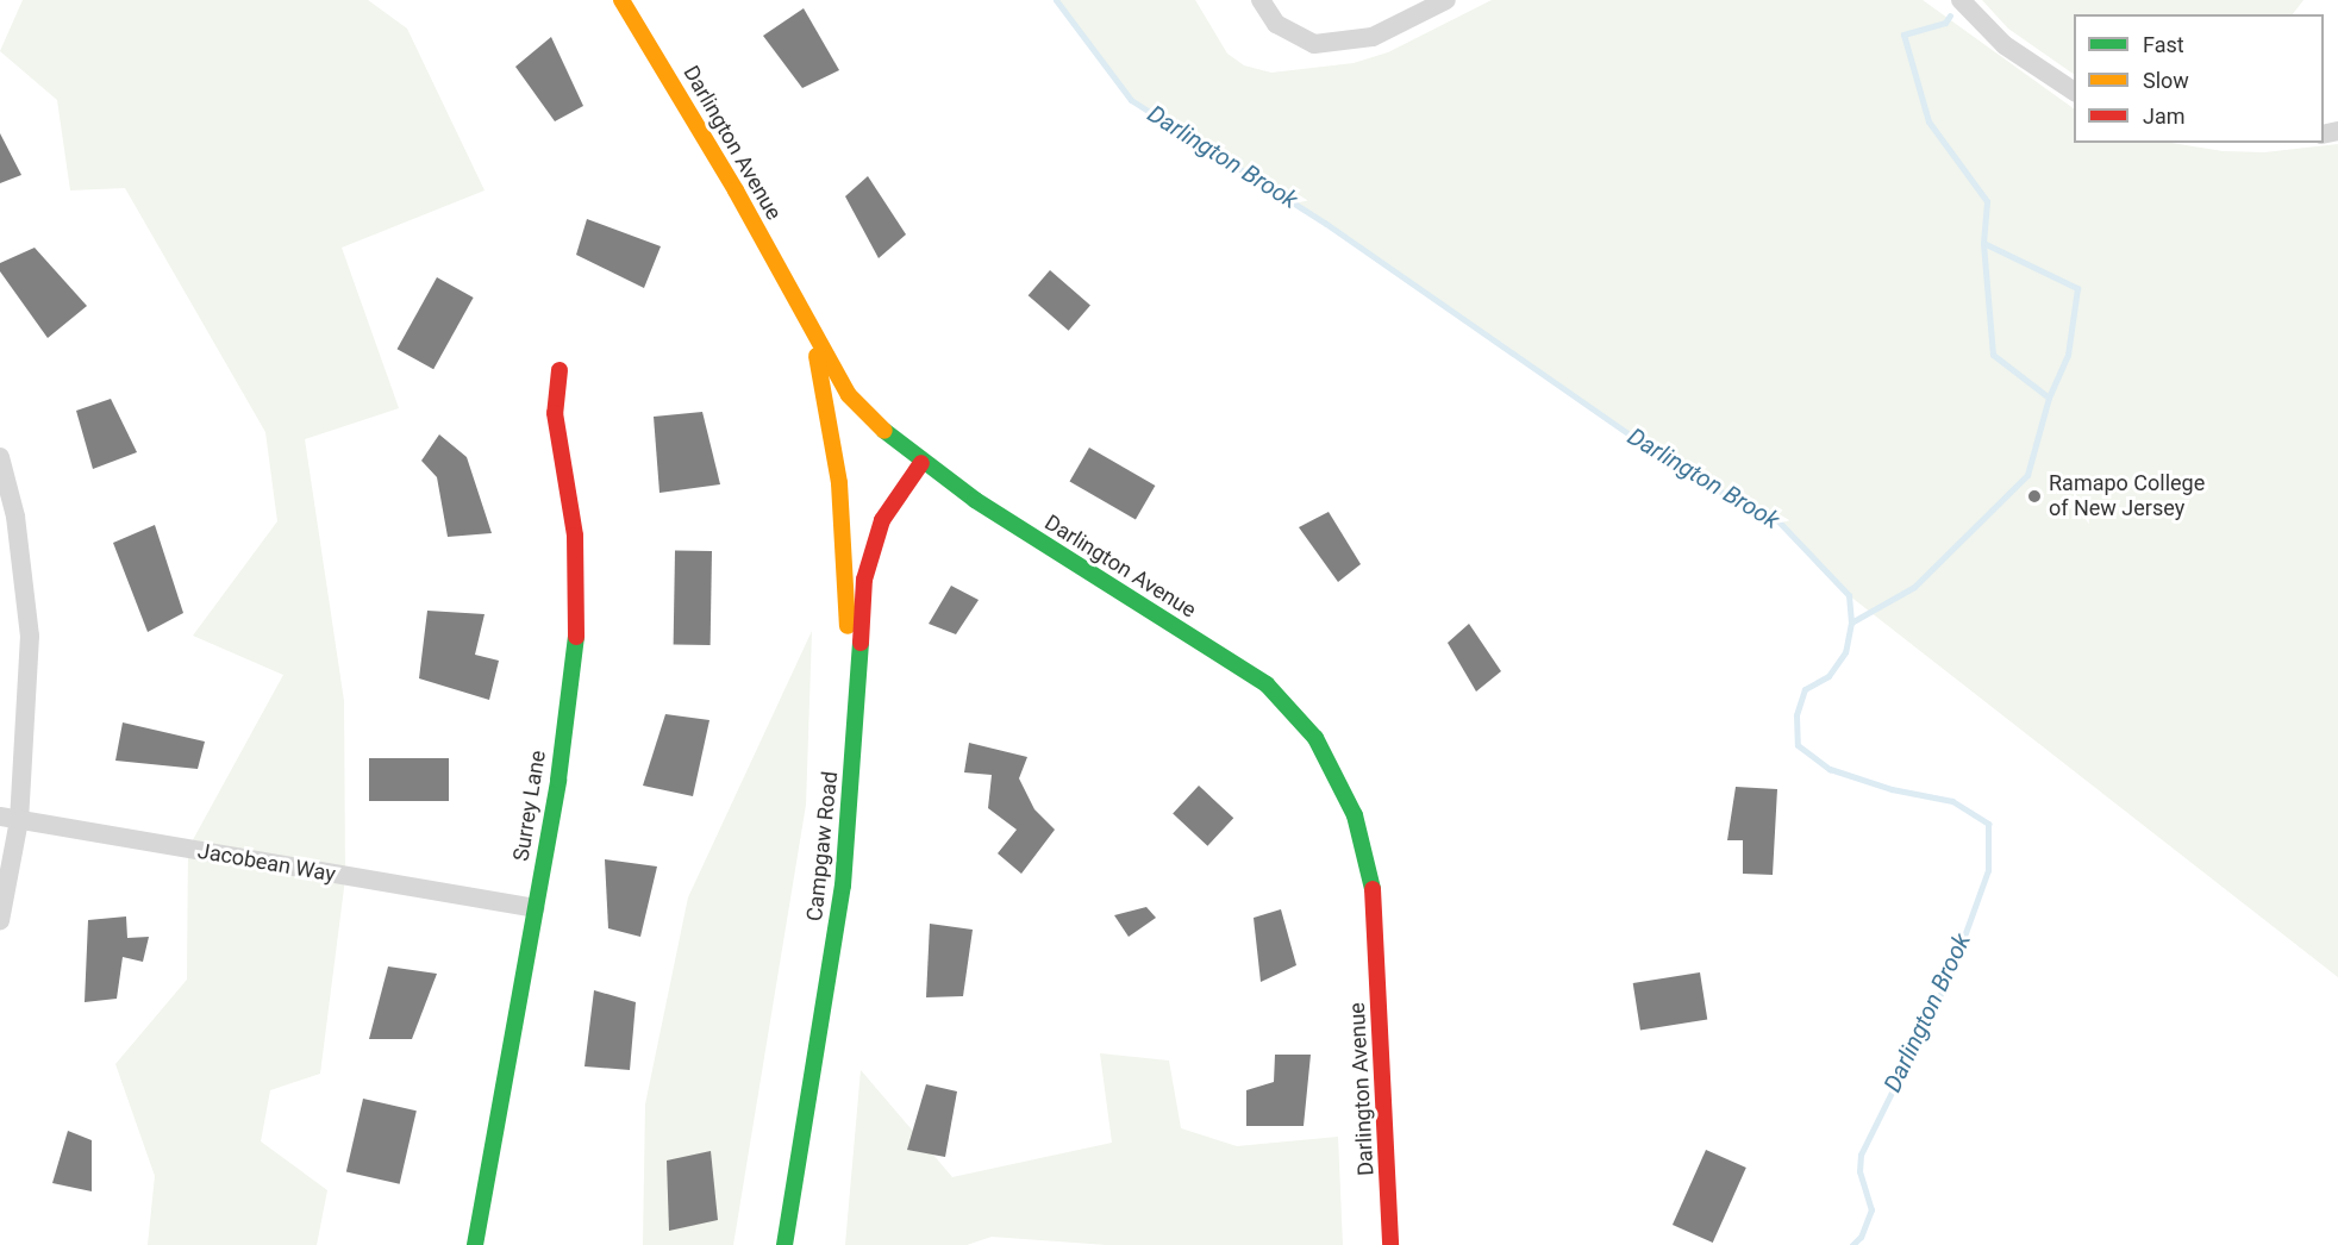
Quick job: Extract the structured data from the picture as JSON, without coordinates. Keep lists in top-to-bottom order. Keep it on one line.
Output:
{"streets":{"main road":["Darlington Avenue","Surrey Lane","Campgaw Road"],"street":["Jacobean Way"]},"crossings":[["Darlington Avenue","Campgaw Road"],["Surrey Lane","Jacobean Way"]],"water":["Darlington Brook"],"places":["Ramapo College of New Jersey"],"legend":["Fast","Slow","Jam"]}
